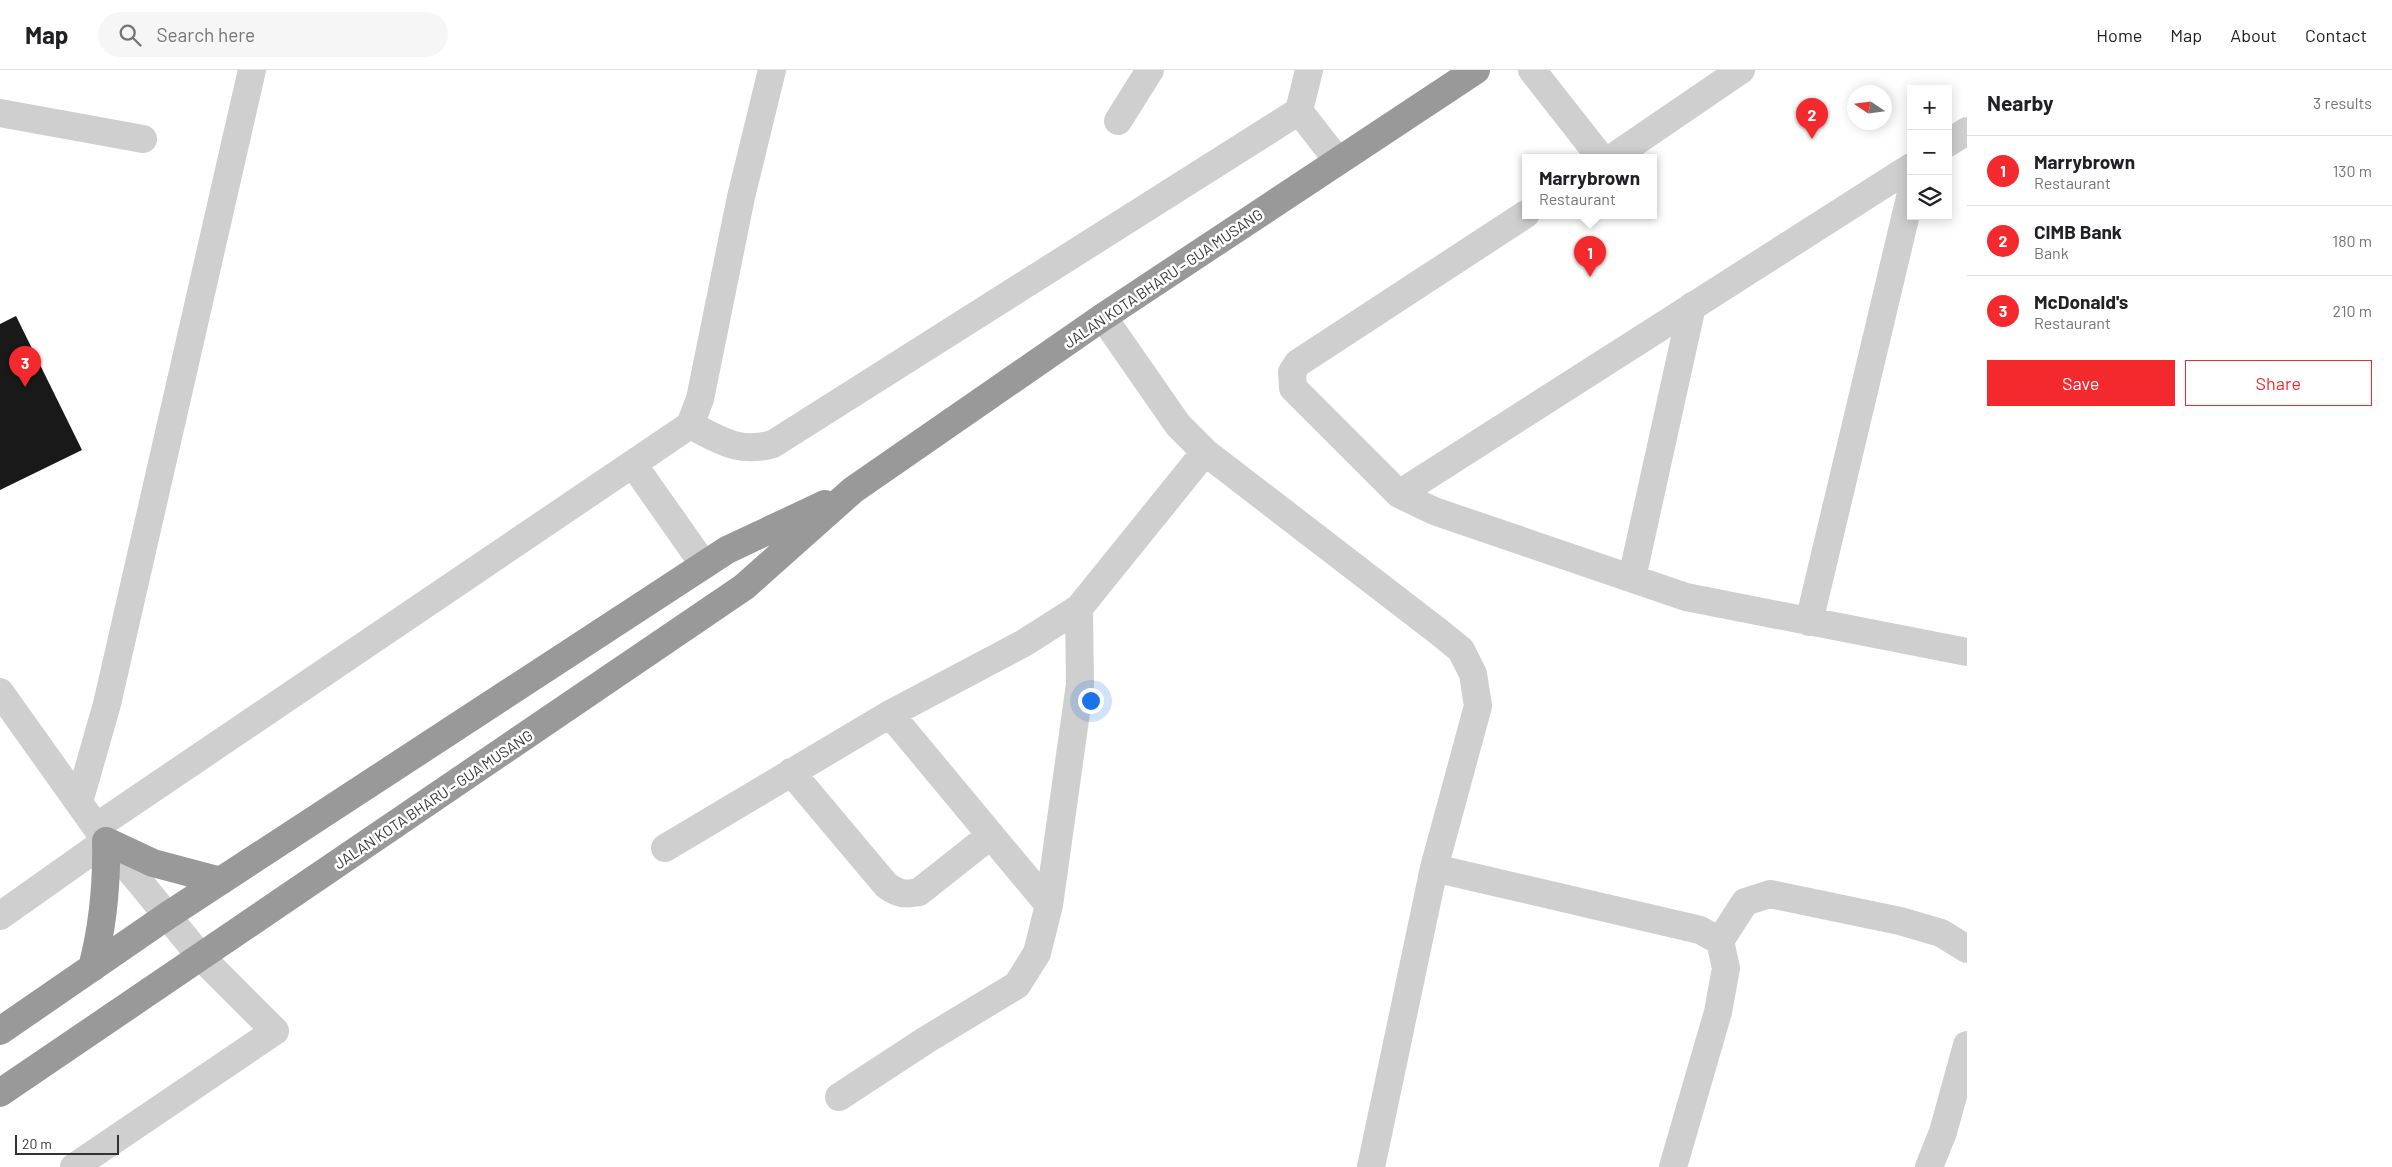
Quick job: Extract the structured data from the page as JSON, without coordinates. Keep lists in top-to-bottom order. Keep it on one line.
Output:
{"streets":{"highway":["JALAN KOTA BHARU – GUA MUSANG"]},"scale_bar":"20 m","north":"left","page":{"header":"Map","search":"Search here","nav":["Home","Map","About","Contact"],"heading":["Nearby","3 results"],"map_buttons":["+","−"],"pins":["2","1","3"],"list":[{"mark":"1","name":"Marrybrown","note":"Restaurant","value":"130 m"},{"mark":"2","name":"CIMB Bank","note":"Bank","value":"180 m"},{"mark":"3","name":"McDonald's","note":"Restaurant","value":"210 m"}],"popup":["Marrybrown","Restaurant"],"buttons":["Save","Share"],"scale":"20 m"}}
